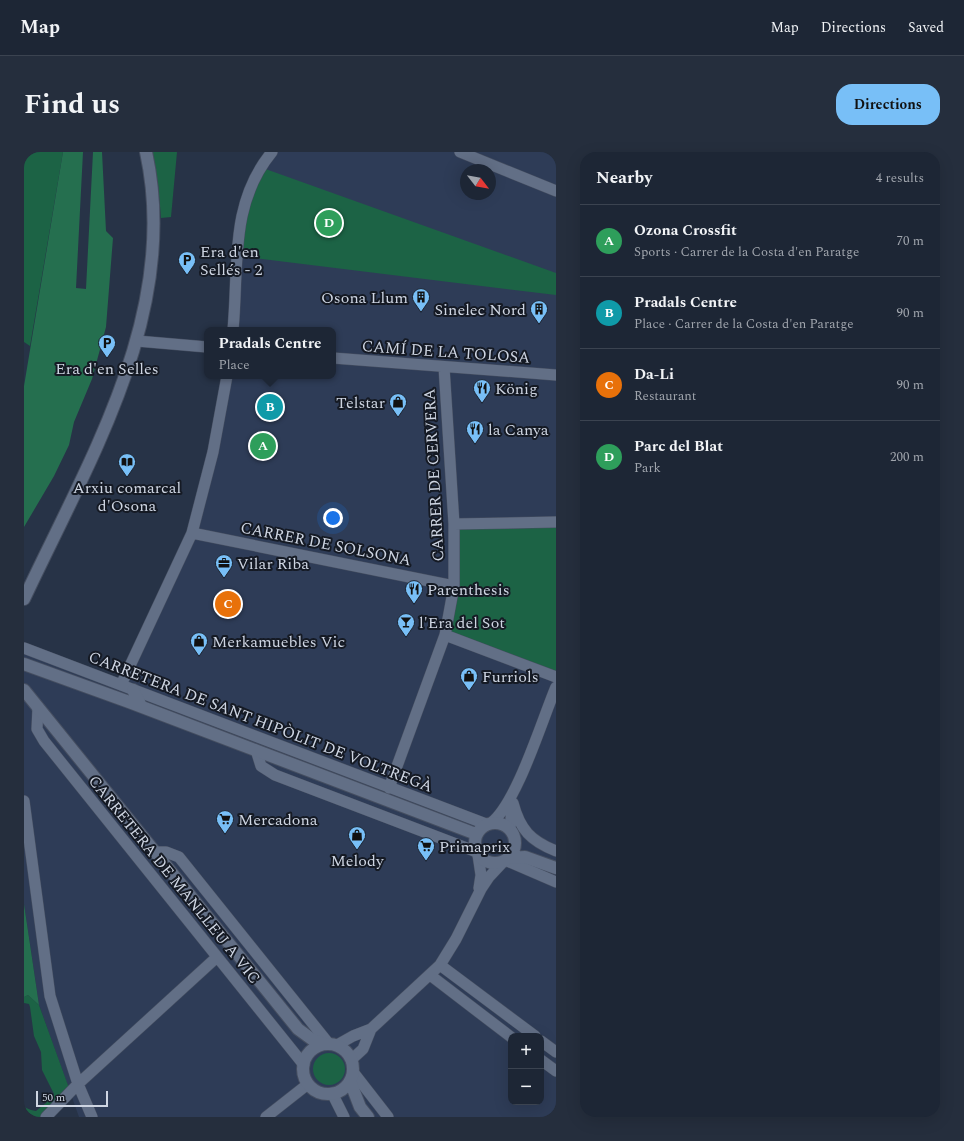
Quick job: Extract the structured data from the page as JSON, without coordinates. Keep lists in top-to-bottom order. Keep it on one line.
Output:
{"streets":{"street":["CAMÍ DE LA TOLOSA","CARRER DE CERVERA","CARRER DE SOLSONA","CARRETERA DE SANT HIPÒLIT DE VOLTREGÀ","CARRETERA DE MANLLEU A VIC"]},"crossings":[["CAMÍ DE LA TOLOSA","CARRER DE CERVERA"],["CARRER DE CERVERA","CARRER DE SOLSONA"],["CARRER DE CERVERA","CARRETERA DE SANT HIPÒLIT DE VOLTREGÀ"]],"places":{"parking":["Era d'en Sellés - 2","Era d'en Selles"],"building":["Osona Llum","Sinelec Nord"],"restaurant":["König","la Canya","Parenthesis"],"shop":["Telstar","Merkamuebles Vic","Furriols","Melody"],"library":["Arxiu comarcal d'Osona"],"office":["Vilar Riba"],"bar":["l'Era del Sot"],"supermarket":["Mercadona","Primaprix"]},"scale_bar":"50 m","north":"bottom right","page":{"header":"Map","nav":["Map","Directions","Saved"],"title":"Find us","buttons":"Directions","heading":["Nearby","4 results"],"list":[{"mark":"A","name":"Ozona Crossfit","note":"Sports · Carrer de la Costa d'en Paratge","value":"70 m"},{"mark":"B","name":"Pradals Centre","note":"Place · Carrer de la Costa d'en Paratge","value":"90 m"},{"mark":"C","name":"Da-Li","note":"Restaurant","value":"90 m"},{"mark":"D","name":"Parc del Blat","note":"Park","value":"200 m"}],"pins":["D","B","A","C"],"popup":["Pradals Centre","Place"],"map_buttons":["+","−"],"scale":"50 m"}}
